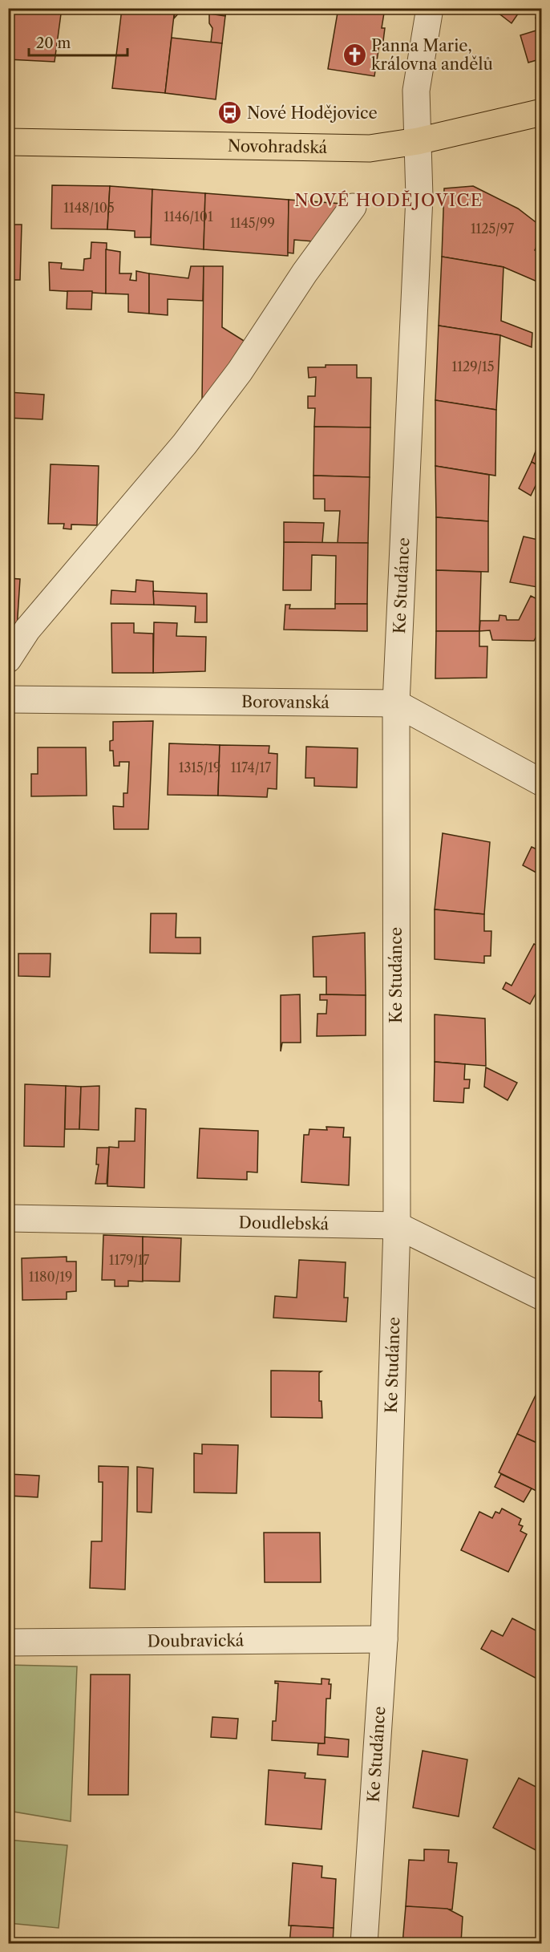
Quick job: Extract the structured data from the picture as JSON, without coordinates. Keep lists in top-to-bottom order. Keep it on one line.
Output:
{"streets":{"main road":["Novohradská"],"street":["Ke Studánce","Borovanská","Doudlebská","Doubravická"]},"crossings":[["Novohradská","Ke Studánce"],["Ke Studánce","Borovanská"],["Ke Studánce","Doudlebská"],["Ke Studánce","Doubravická"]],"districts":["NOVÉ HODĚJOVICE"],"places":{"church":["Panna Marie, královna andělů"],"bus stop":["Nové Hodějovice"]},"house_numbers":["1148/105","1146/101","1145/99","1125/97","1129/15","1315/19","1174/17","1179/17","1180/19"],"scale_bar":"20 m"}
